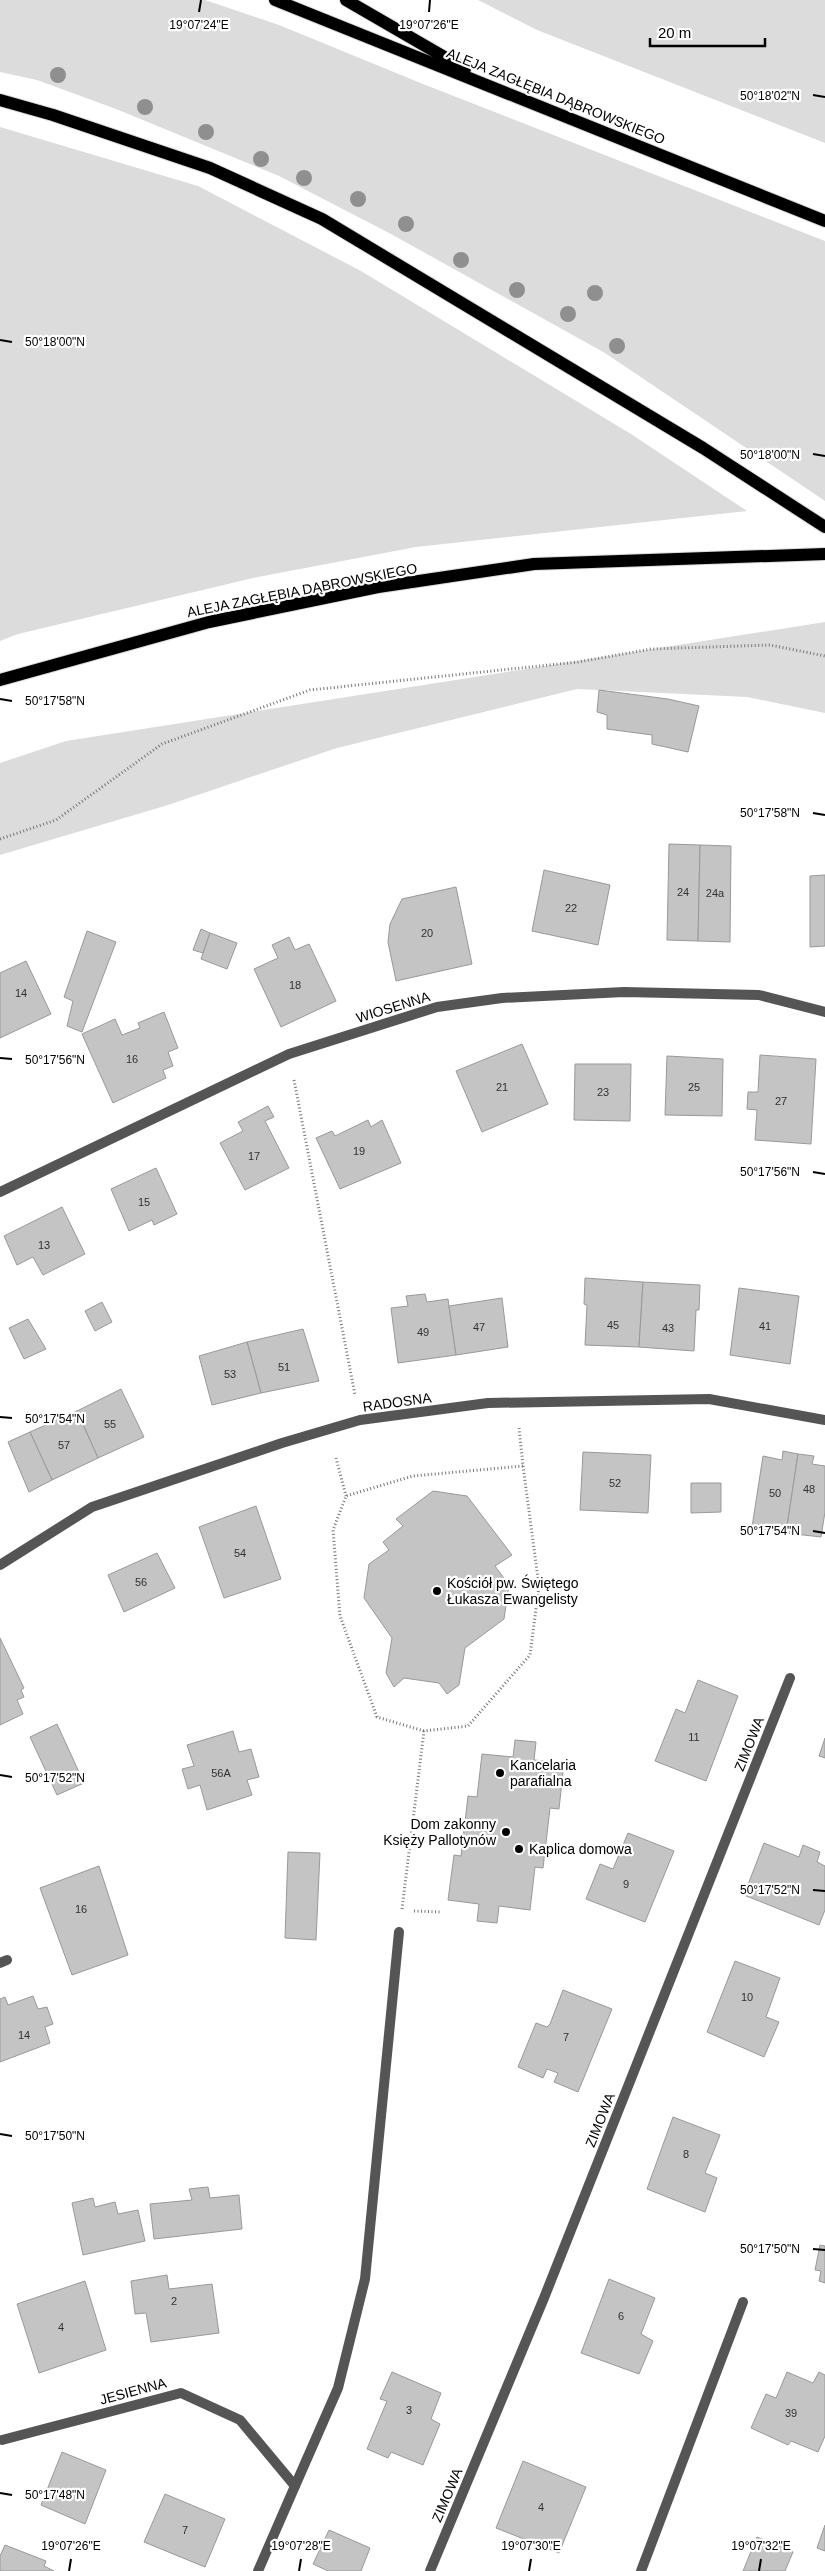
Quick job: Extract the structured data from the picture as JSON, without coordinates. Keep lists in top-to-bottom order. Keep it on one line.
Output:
{"streets":{"main road":["ALEJA ZAGŁĘBIA DĄBROWSKIEGO"],"street":["WIOSENNA","RADOSNA","ZIMOWA","JESIENNA"]},"places":["Kościół pw. Świętego Łukasza Ewangelisty","Kancelaria parafialna","Dom zakonny Księży Pallotynów","Kaplica domowa"],"house_numbers":["24","24a","22","20","18","14","16","21","25","23","27","19","17","15","13","45","41","47","43","49","51","53","55","57","52","48","50","54","56","11","56A","9","16","10","14","7","8","2","6","4","3","39","4","7"],"scale_bar":"20 m","coordinates":["19°07'24\"E","19°07'26\"E","50°18'02\"N","50°18'00\"N","50°17'58\"N","50°17'56\"N","50°17'54\"N","50°17'52\"N","50°17'50\"N","50°17'48\"N","19°07'28\"E","19°07'30\"E","19°07'32\"E"]}
